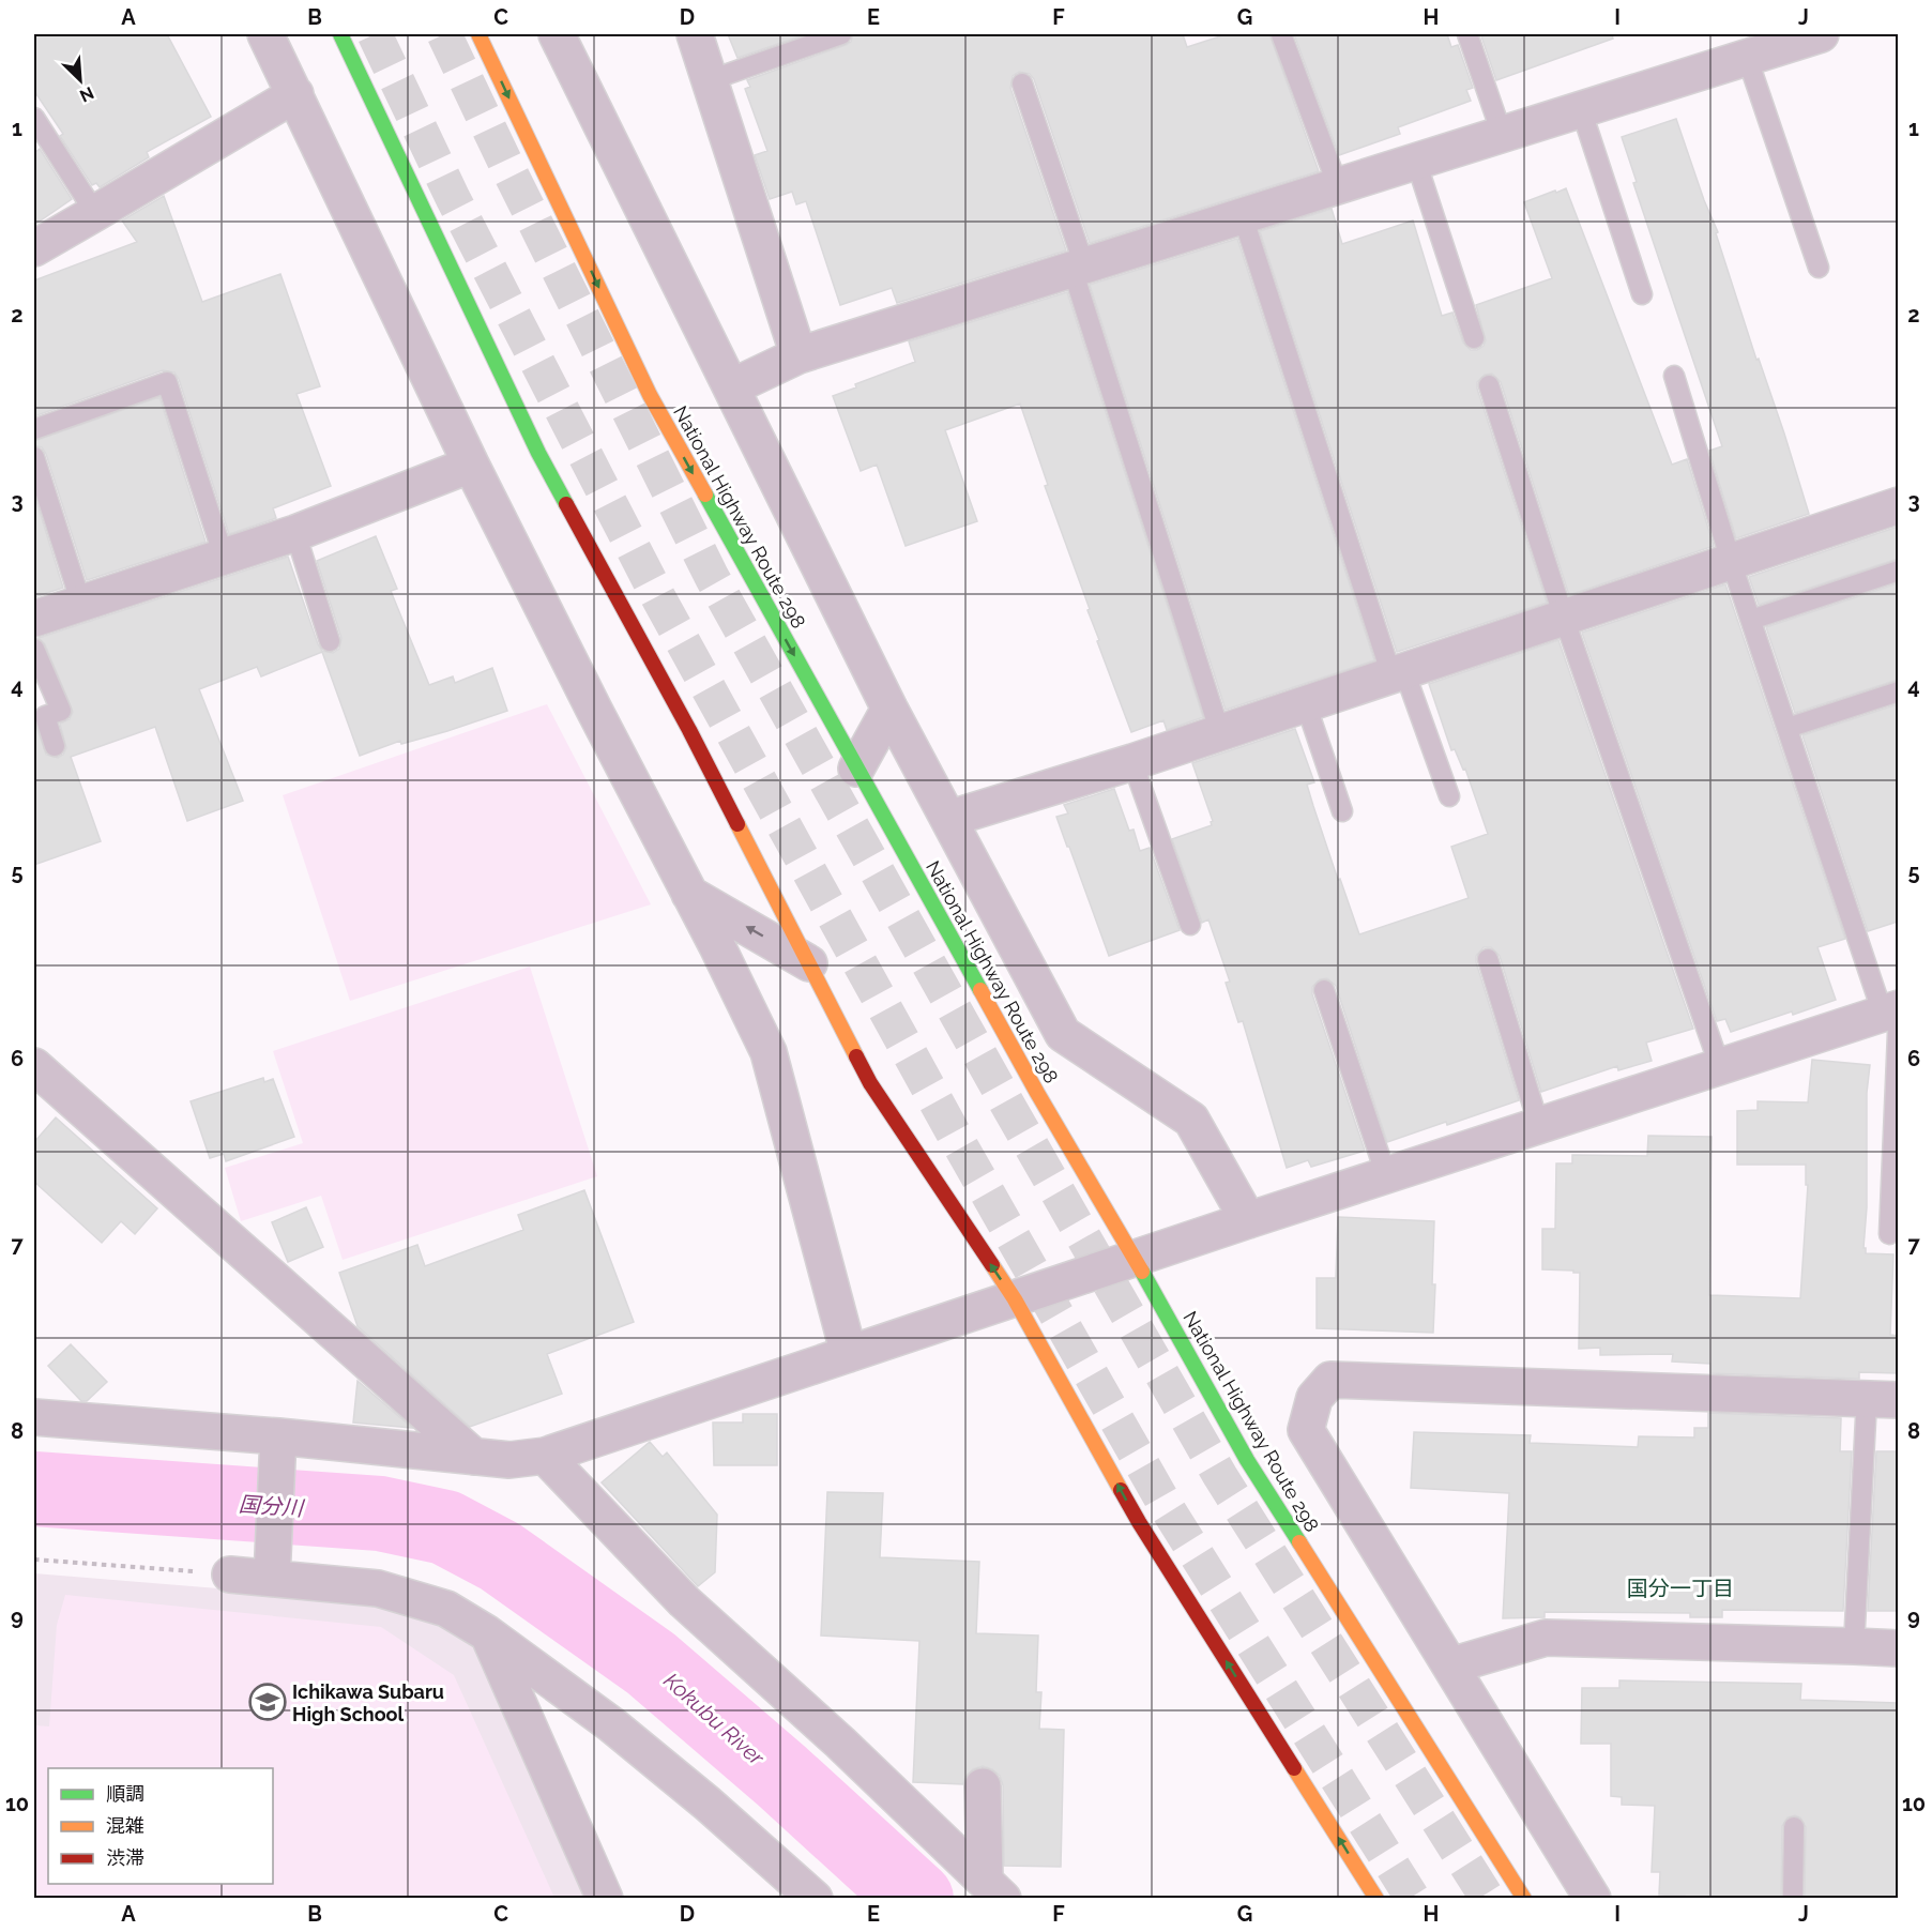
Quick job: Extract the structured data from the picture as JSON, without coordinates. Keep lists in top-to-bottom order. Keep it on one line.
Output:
{"streets":{"highway":["National Highway Route 298"]},"districts":["国分一丁目"],"water":["国分川","Kokubu River"],"places":{"school or university":["Ichikawa Subaru High School"]},"legend":["順調","混雑","渋滞"],"north":"bottom right","grid":{"columns":["A","B","C","D","E","F","G","H","I","J"],"rows":["1","2","3","4","5","6","7","8","9","10"]}}
